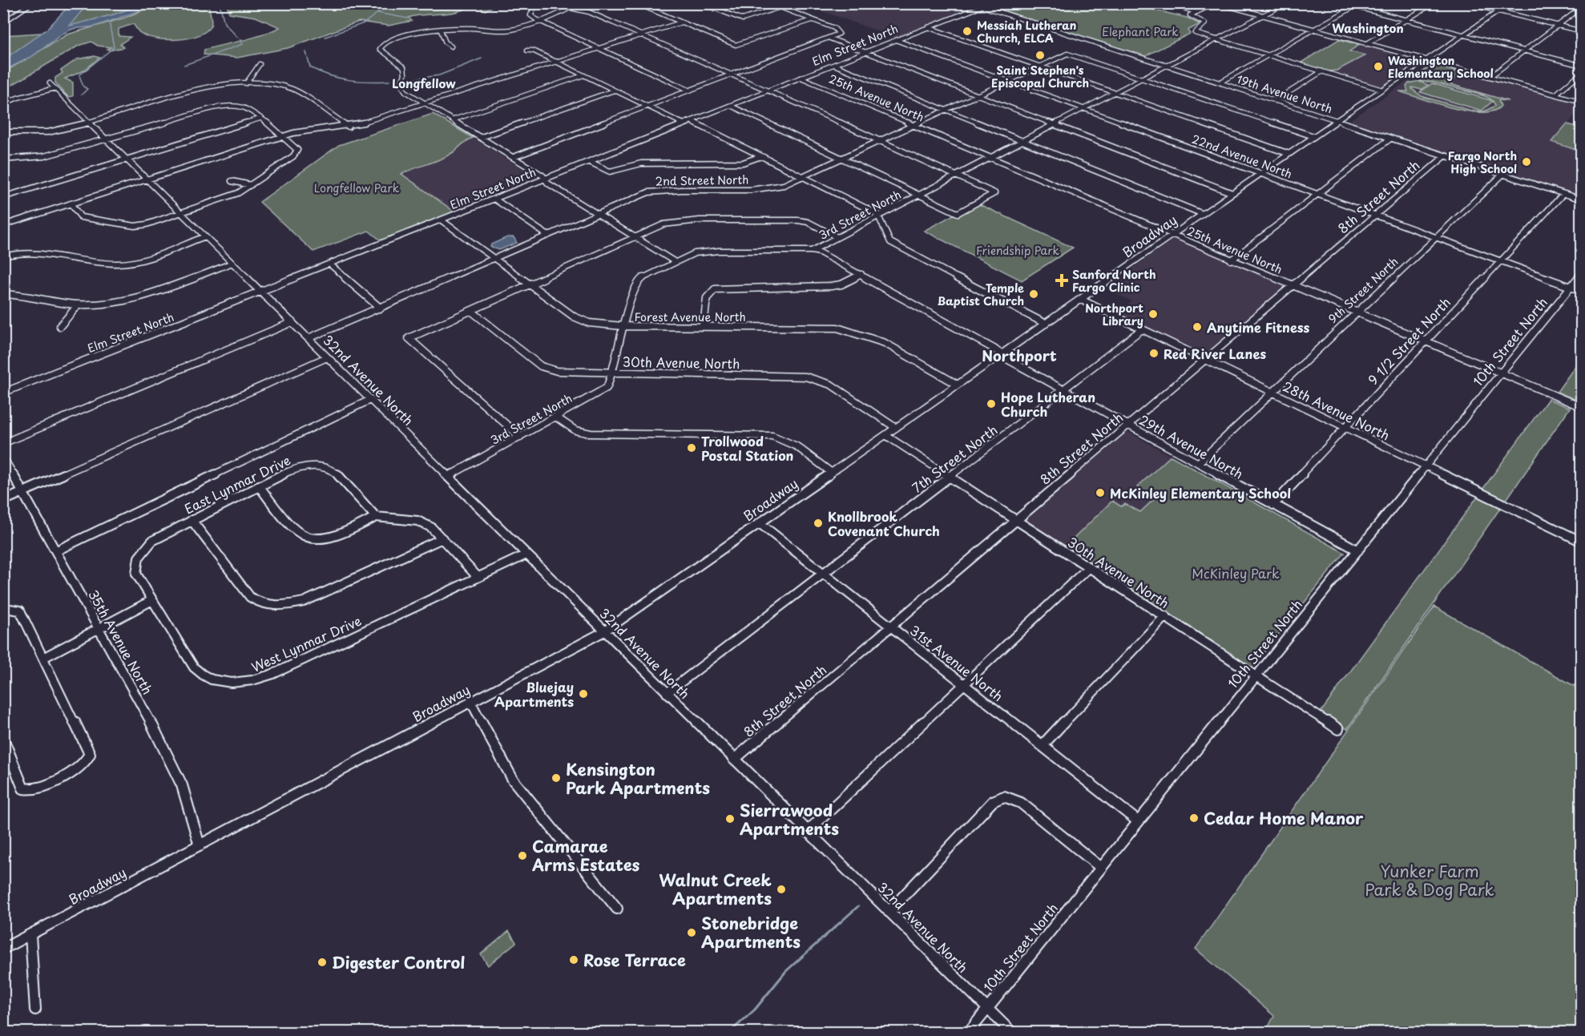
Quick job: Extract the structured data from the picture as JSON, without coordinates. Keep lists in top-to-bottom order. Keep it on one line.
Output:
{"streets":{"street":["Elm Street North","19th Avenue North","25th Avenue North","22nd Avenue North","2nd Street North","8th Street North","3rd Street North","Broadway","9th Street North","Forest Avenue North","9 1/2 Street North","10th Street North","30th Avenue North","32nd Avenue North","28th Avenue North","29th Avenue North","7th Street North","East Lynmar Drive","35th Avenue North","West Lynmar Drive","31st Avenue North"]},"crossings":[["Elm Street North","19th Avenue North"],["Elm Street North","25th Avenue North"],["Elm Street North","22nd Avenue North"],["Elm Street North","Forest Avenue North"],["Elm Street North","32nd Avenue North"],["19th Avenue North","8th Street North"],["19th Avenue North","3rd Street North"],["19th Avenue North","Broadway"],["19th Avenue North","9th Street North"],["19th Avenue North","9 1/2 Street North"],["25th Avenue North","2nd Street North"],["25th Avenue North","8th Street North"],["25th Avenue North","3rd Street North"],["25th Avenue North","Broadway"],["25th Avenue North","9th Street North"],["25th Avenue North","9 1/2 Street North"],["25th Avenue North","10th Street North"],["22nd Avenue North","2nd Street North"],["22nd Avenue North","8th Street North"],["22nd Avenue North","3rd Street North"],["22nd Avenue North","Broadway"],["22nd Avenue North","9th Street North"],["22nd Avenue North","9 1/2 Street North"],["22nd Avenue North","10th Street North"],["2nd Street North","3rd Street North"],["2nd Street North","Forest Avenue North"],["2nd Street North","32nd Avenue North"],["8th Street North","30th Avenue North"],["8th Street North","32nd Avenue North"],["8th Street North","28th Avenue North"],["8th Street North","29th Avenue North"],["8th Street North","31st Avenue North"],["3rd Street North","Forest Avenue North"],["3rd Street North","30th Avenue North"],["3rd Street North","32nd Avenue North"],["3rd Street North","29th Avenue North"],["Broadway","Forest Avenue North"],["Broadway","30th Avenue North"],["Broadway","32nd Avenue North"],["Broadway","28th Avenue North"],["Broadway","29th Avenue North"],["Broadway","35th Avenue North"],["Broadway","31st Avenue North"],["9th Street North","28th Avenue North"],["9th Street North","29th Avenue North"],["9 1/2 Street North","28th Avenue North"],["9 1/2 Street North","29th Avenue North"],["10th Street North","30th Avenue North"],["10th Street North","32nd Avenue North"],["10th Street North","28th Avenue North"],["10th Street North","29th Avenue North"],["10th Street North","31st Avenue North"],["30th Avenue North","7th Street North"],["32nd Avenue North","7th Street North"],["32nd Avenue North","West Lynmar Drive"],["28th Avenue North","7th Street North"],["29th Avenue North","7th Street North"],["7th Street North","31st Avenue North"],["East Lynmar Drive","West Lynmar Drive"]],"districts":["Washington","Longfellow","Northport"],"parks":["Elephant Park","Longfellow Park","Friendship Park","McKinley Park","Yunker Farm Park & Dog Park"],"places":{"other":["Messiah Lutheran Church, ELCA","Saint Stephen's Episcopal Church","Washington Elementary School","Fargo North High School","Temple Baptist Church","Northport Library","Anytime Fitness","Red River Lanes","Hope Lutheran Church","Trollwood Postal Station","McKinley Elementary School","Knollbrook Covenant Church","Bluejay Apartments","Kensington Park Apartments","Cedar Home Manor","Sierrawood Apartments","Camarae Arms Estates","Walnut Creek Apartments","Stonebridge Apartments","Rose Terrace","Digester Control"],"health":["Sanford North Fargo Clinic"]}}
